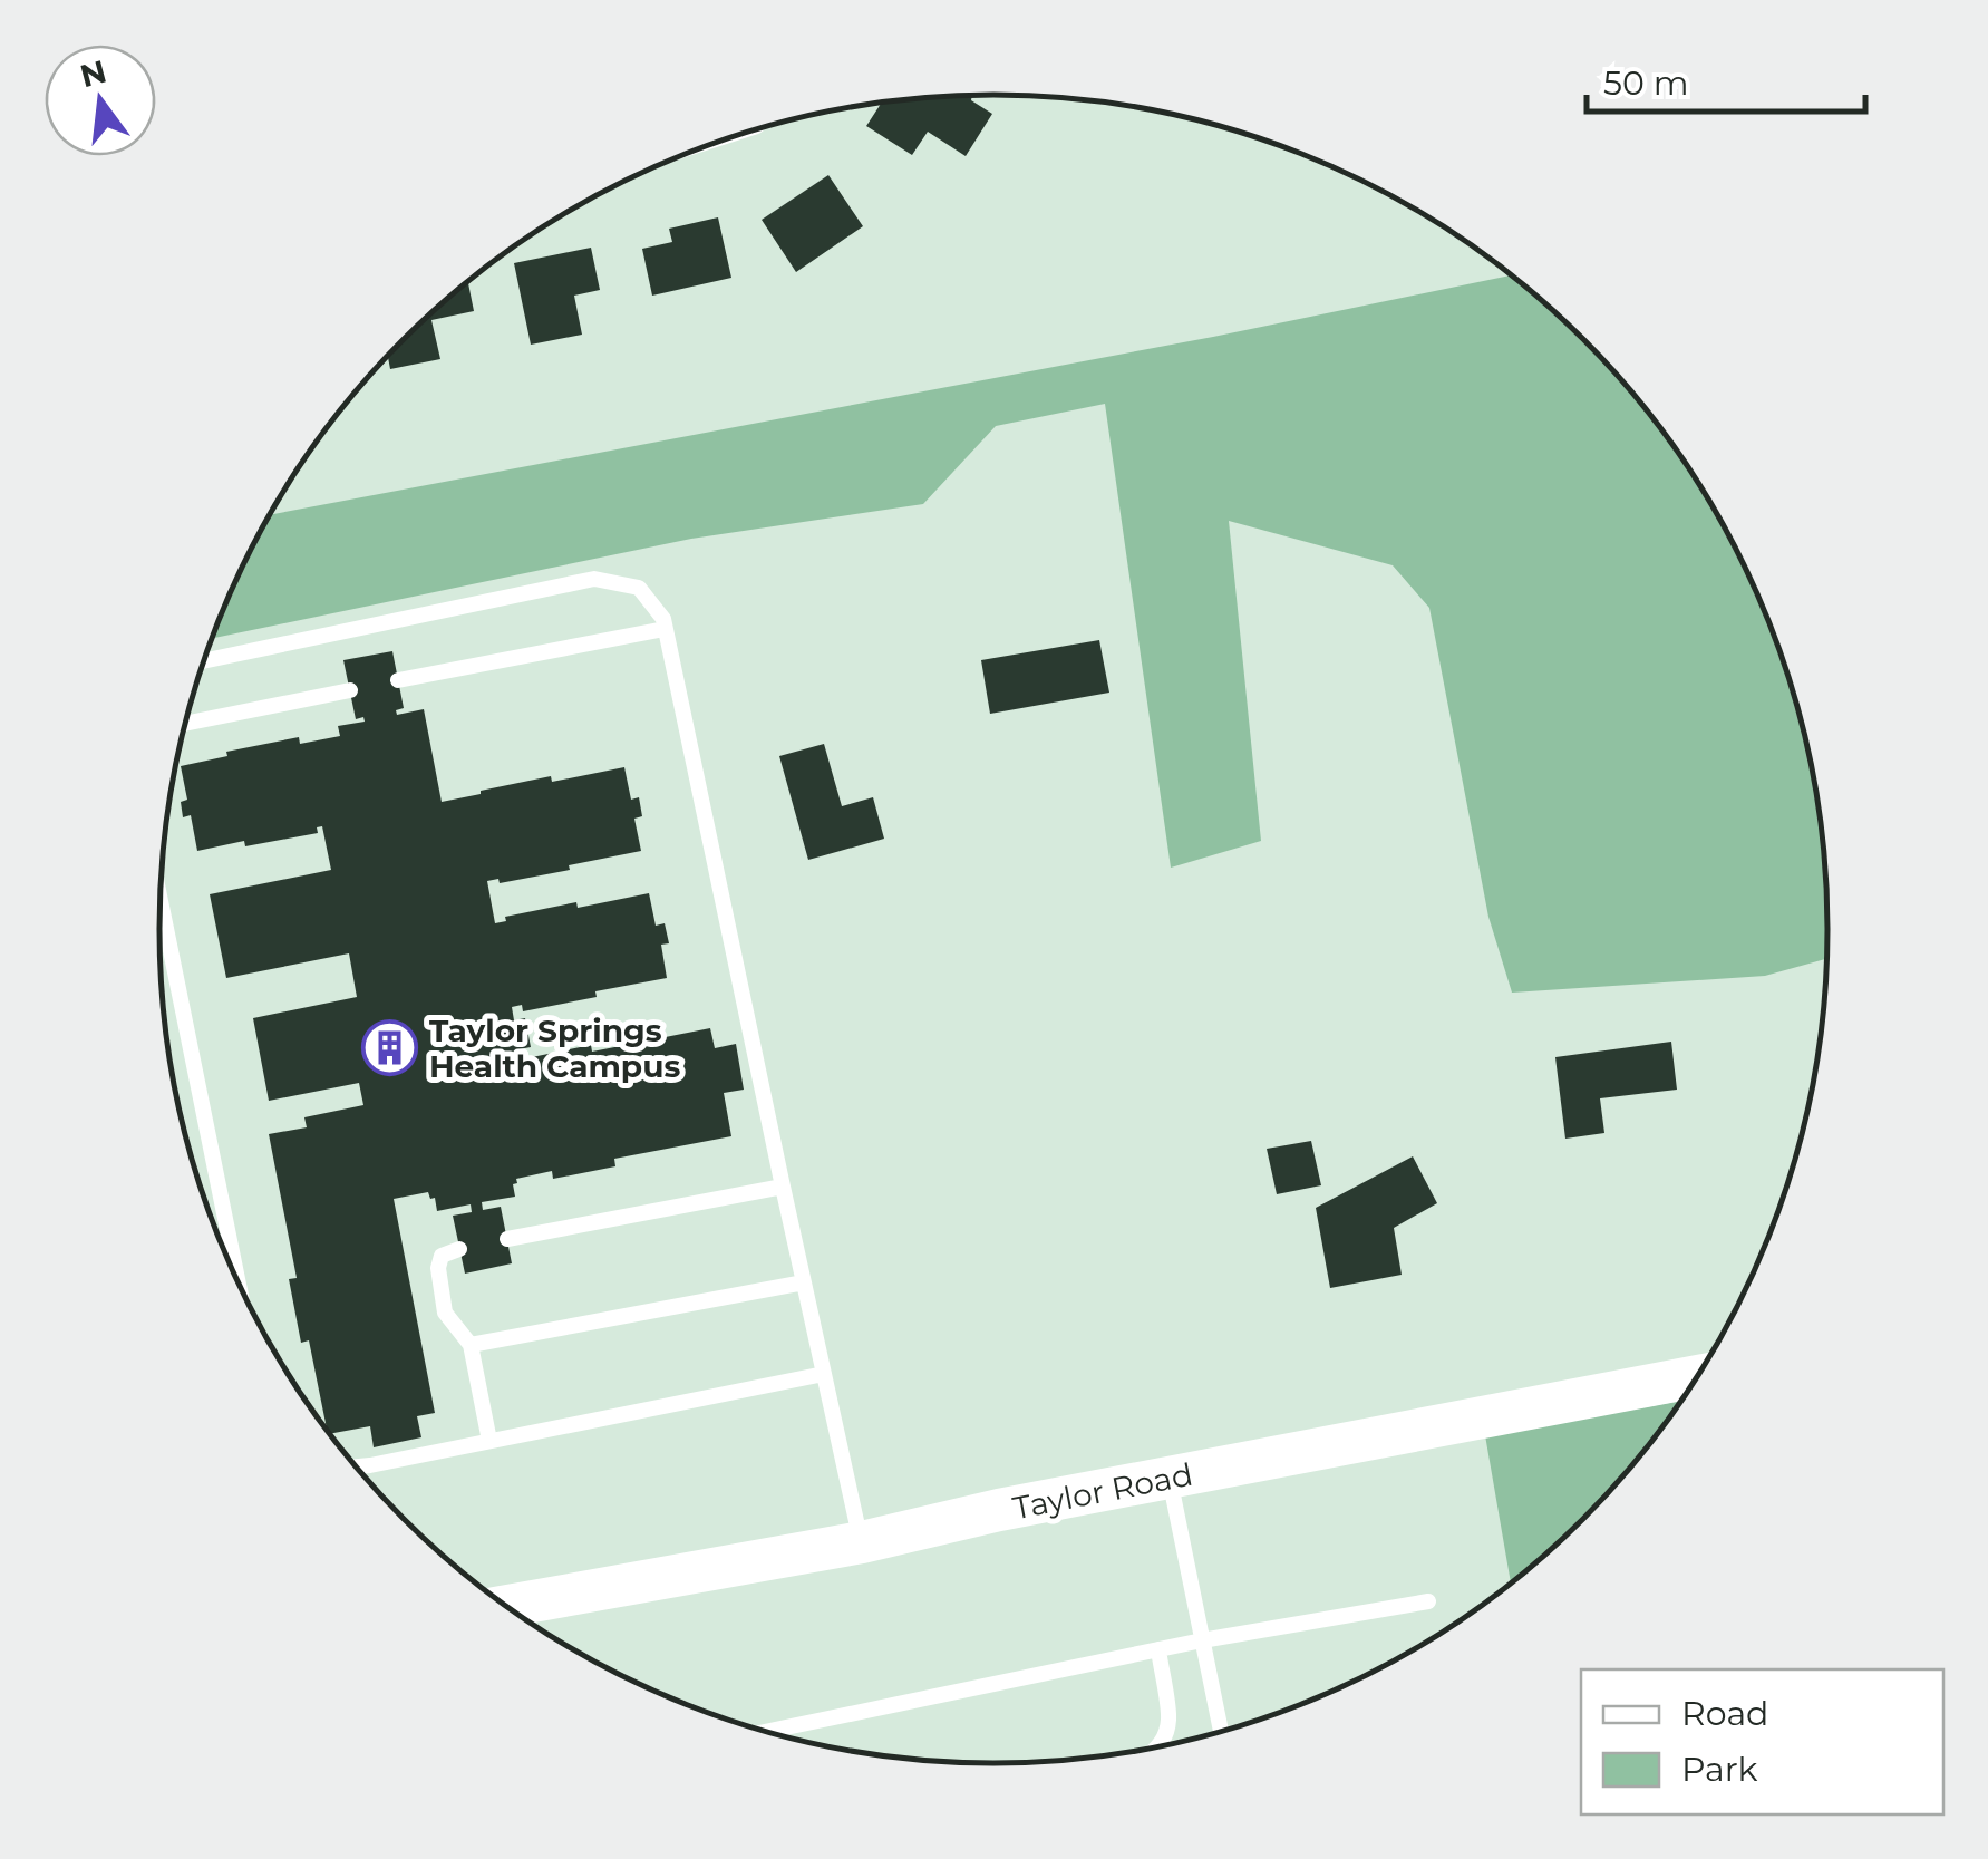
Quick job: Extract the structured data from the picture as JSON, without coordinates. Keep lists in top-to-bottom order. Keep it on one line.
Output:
{"streets":{"main road":["Taylor Road"]},"places":{"building":["Taylor Springs Health Campus"]},"legend":["Road","Park"],"scale_bar":"50 m","north":"top"}
